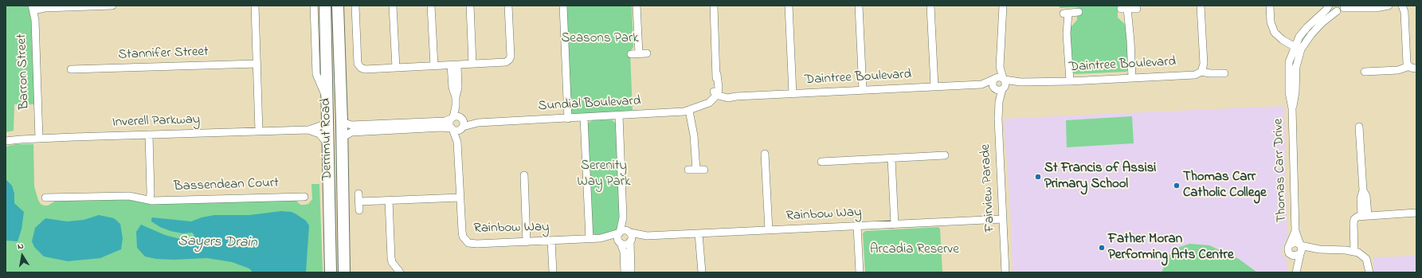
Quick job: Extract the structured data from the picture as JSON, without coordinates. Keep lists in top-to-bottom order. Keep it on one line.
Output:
{"streets":{"highway":["Derrimut Road"],"street":["Stannifer Street","Daintree Boulevard","Barron Street","Sundial Boulevard","Inverell Parkway","Thomas Carr Drive","Bassendean Court","Fairview Parade","Rainbow Way"]},"crossings":[["Daintree Boulevard","Sundial Boulevard"],["Daintree Boulevard","Fairview Parade"],["Barron Street","Inverell Parkway"],["Sundial Boulevard","Derrimut Road"],["Sundial Boulevard","Rainbow Way"],["Inverell Parkway","Derrimut Road"],["Fairview Parade","Rainbow Way"]],"water":["Sayers Drain"],"parks":["Seasons Park","Serenity Way Park","Arcadia Reserve"],"places":["St Francis of Assisi Primary School","Thomas Carr Catholic College","Father Moran Performing Arts Centre"],"north":"top"}
